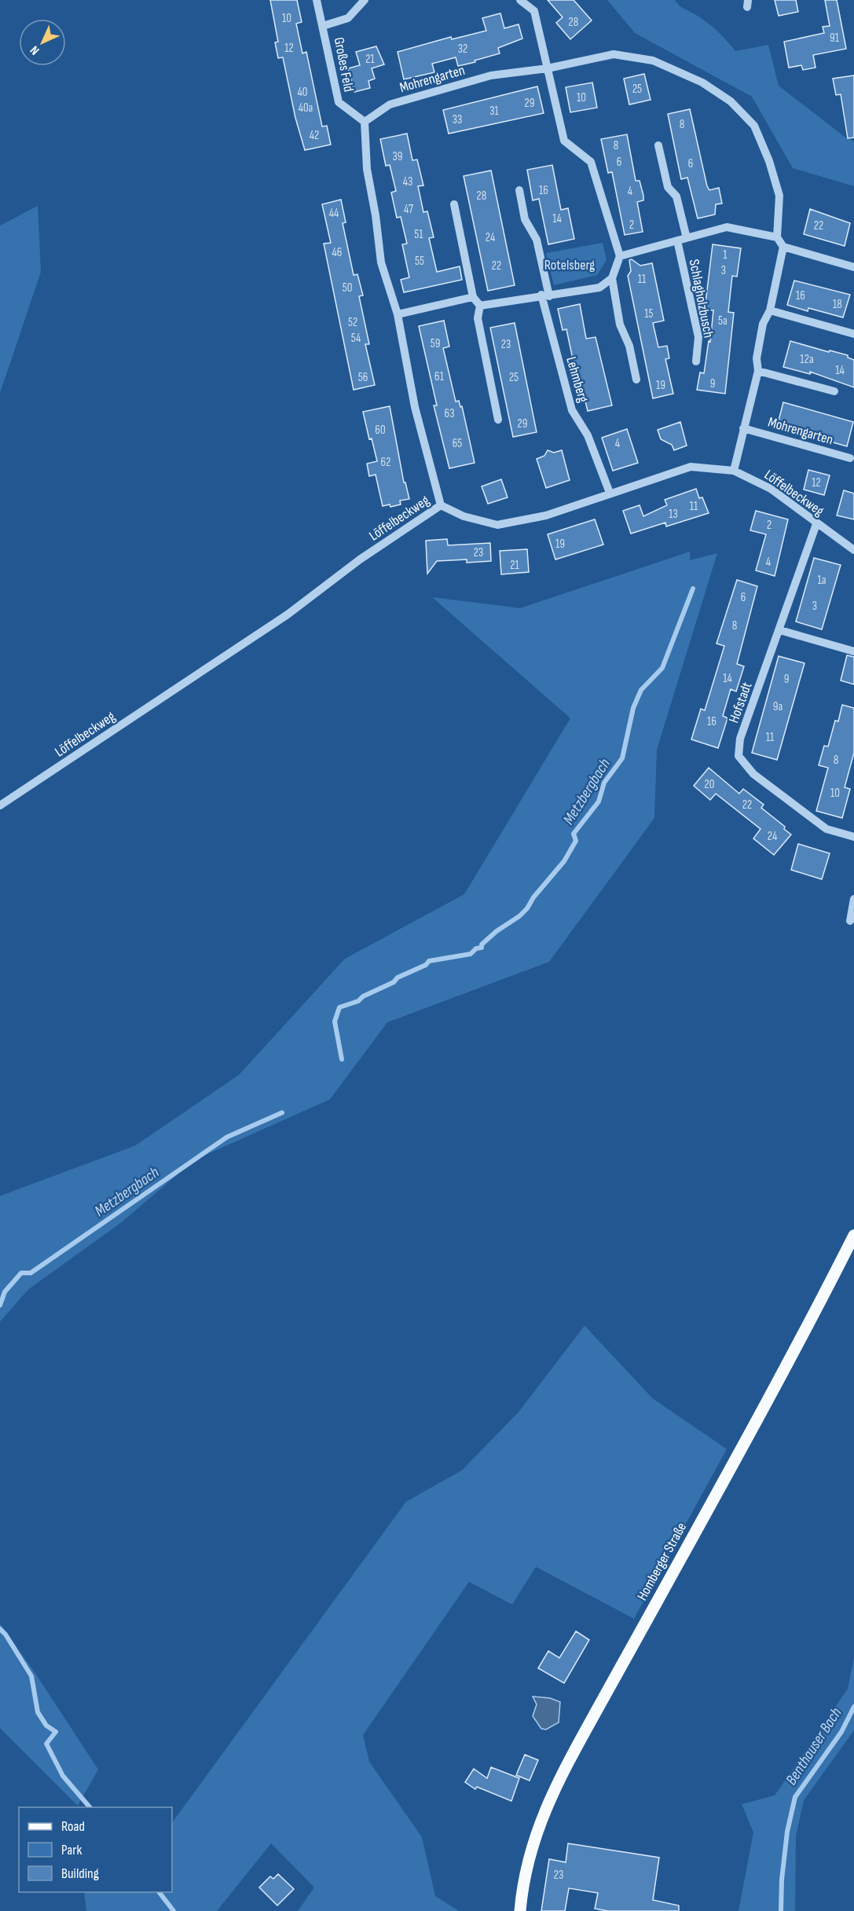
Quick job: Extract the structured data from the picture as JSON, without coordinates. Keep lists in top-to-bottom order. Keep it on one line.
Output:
{"streets":{"main road":["Homberger Straße"],"street":["Großes Feld","Mohrengarten","Schlagholzbusch","Lehmberg","Löffelbeckweg","Hofstadt"]},"crossings":[["Großes Feld","Mohrengarten"],["Lehmberg","Löffelbeckweg"],["Löffelbeckweg","Hofstadt"]],"water":["Metzbergbach","Benthauser Bach"],"parks":["Rotelsberg"],"house_numbers":["10","28","91","12","32","21","25","40","10","29","40a","31","33","8","42","8","39","6","6","43","16","4","28","47","44","14","2","22","51","24","46","1","55","22","3","11","50","16","18","15","5a","52","54","59","23","12a","14","61","56","25","9","19","63","29","60","65","4","62","12","11","13","2","19","23","4","21","1a","6","3","8","14","9","9a","16","11","8","20","10","22","24","23"],"legend":["Road","Park","Building"],"north":"bottom left"}
